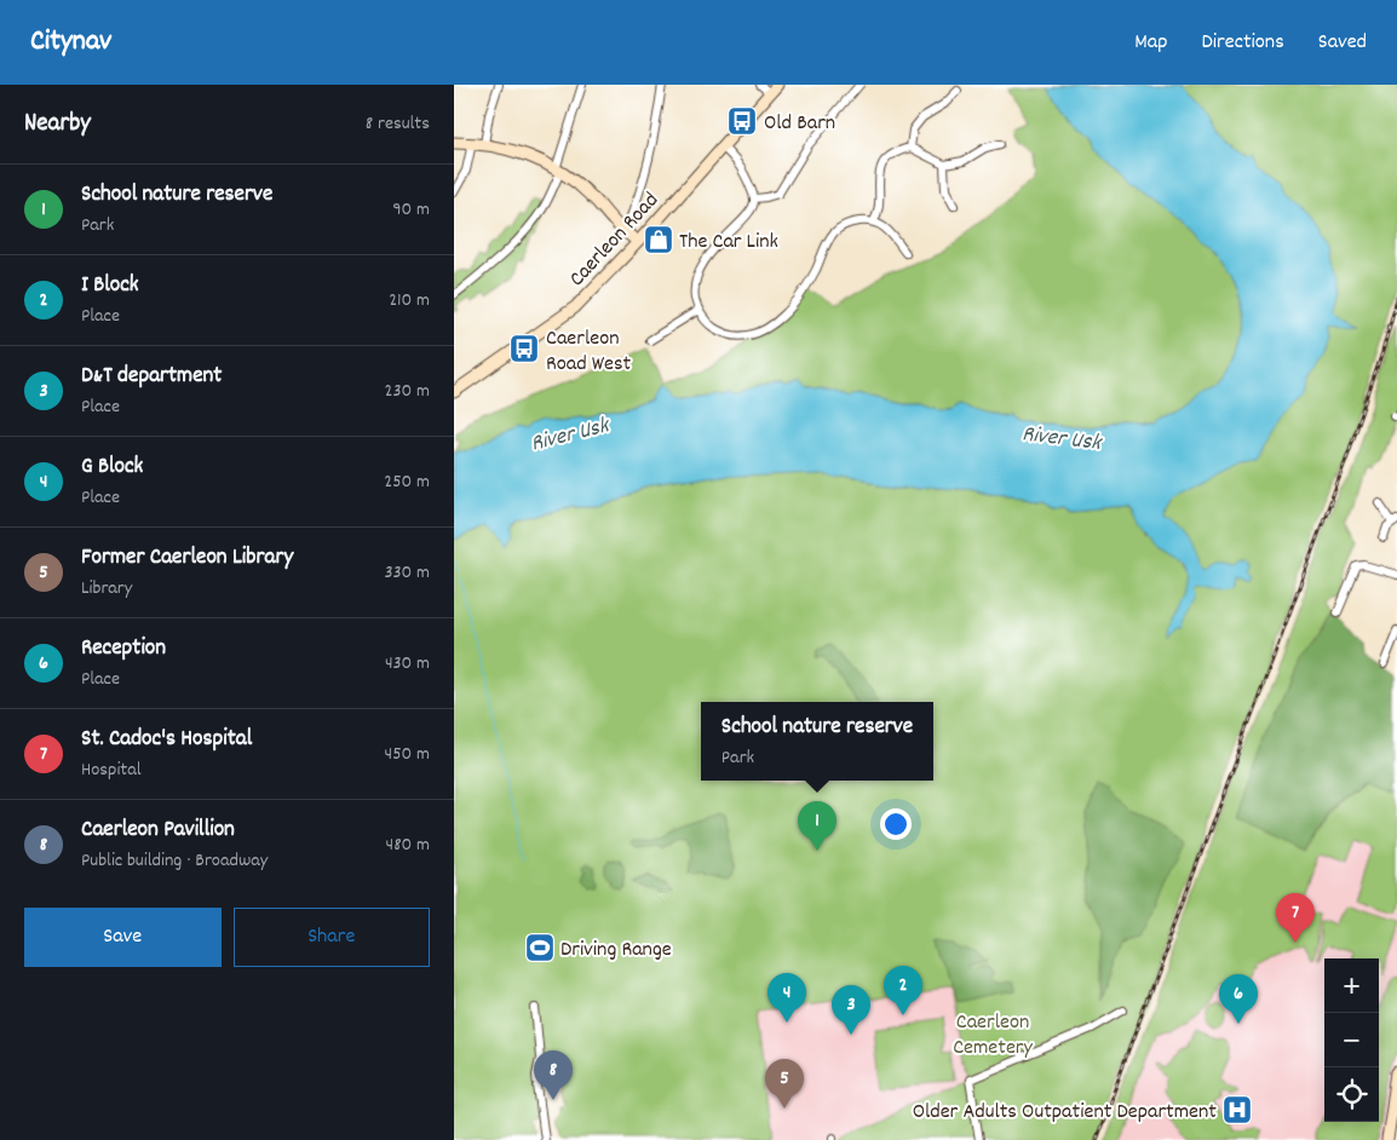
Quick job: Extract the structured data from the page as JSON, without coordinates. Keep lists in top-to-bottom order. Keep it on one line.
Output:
{"streets":{"main road":["Caerleon Road"]},"water":["River Usk"],"parks":["Caerleon Cemetery"],"places":{"bus stop":["Old Barn","Caerleon Road West"],"shop":["The Car Link"],"sports":["Driving Range"],"hospital":["Older Adults Outpatient Department"]},"page":{"header":"Citynav","nav":["Map","Directions","Saved"],"heading":["Nearby","8 results"],"list":[{"mark":"1","name":"School nature reserve","note":"Park","value":"90 m"},{"mark":"2","name":"I Block","note":"Place","value":"210 m"},{"mark":"3","name":"D&T department","note":"Place","value":"230 m"},{"mark":"4","name":"G Block","note":"Place","value":"250 m"},{"mark":"5","name":"Former Caerleon Library","note":"Library","value":"330 m"},{"mark":"6","name":"Reception","note":"Place","value":"430 m"},{"mark":"7","name":"St. Cadoc's Hospital","note":"Hospital","value":"450 m"},{"mark":"8","name":"Caerleon Pavillion","note":"Public building · Broadway","value":"480 m"}],"popup":["School nature reserve","Park"],"pins":["1","7","2","4","6","3","8","5"],"buttons":["Save","Share"],"map_buttons":["+","−"]}}
